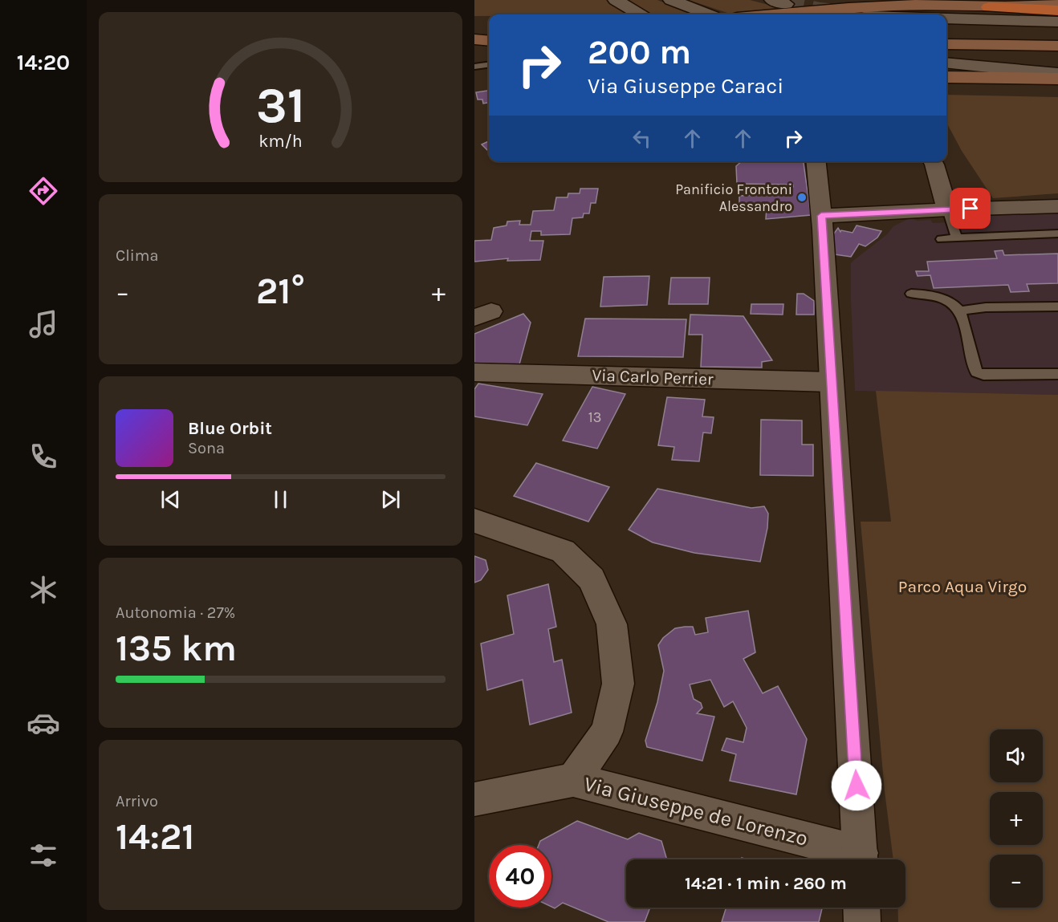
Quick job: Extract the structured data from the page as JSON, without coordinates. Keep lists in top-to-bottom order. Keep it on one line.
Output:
{"streets":{"street":["Via Carlo Perrier","Via Giuseppe de Lorenzo"]},"parks":["Parco Aqua Virgo"],"places":["Panificio Frontoni Alessandro"],"house_numbers":["13"],"page":{"tabs":"14:20","turn":["200 m","Via Giuseppe Caraci"],"tile":["Clima",["Autonomia · 27%","135 km"],["Arrivo","14:21"]],"heat":["−","21°","+"],"song":["Blue Orbit","Sona"],"map_buttons":["+","−"],"limit":"40","trip":"14:21 · 1 min · 260 m","gauge":["31","km/h"]}}
